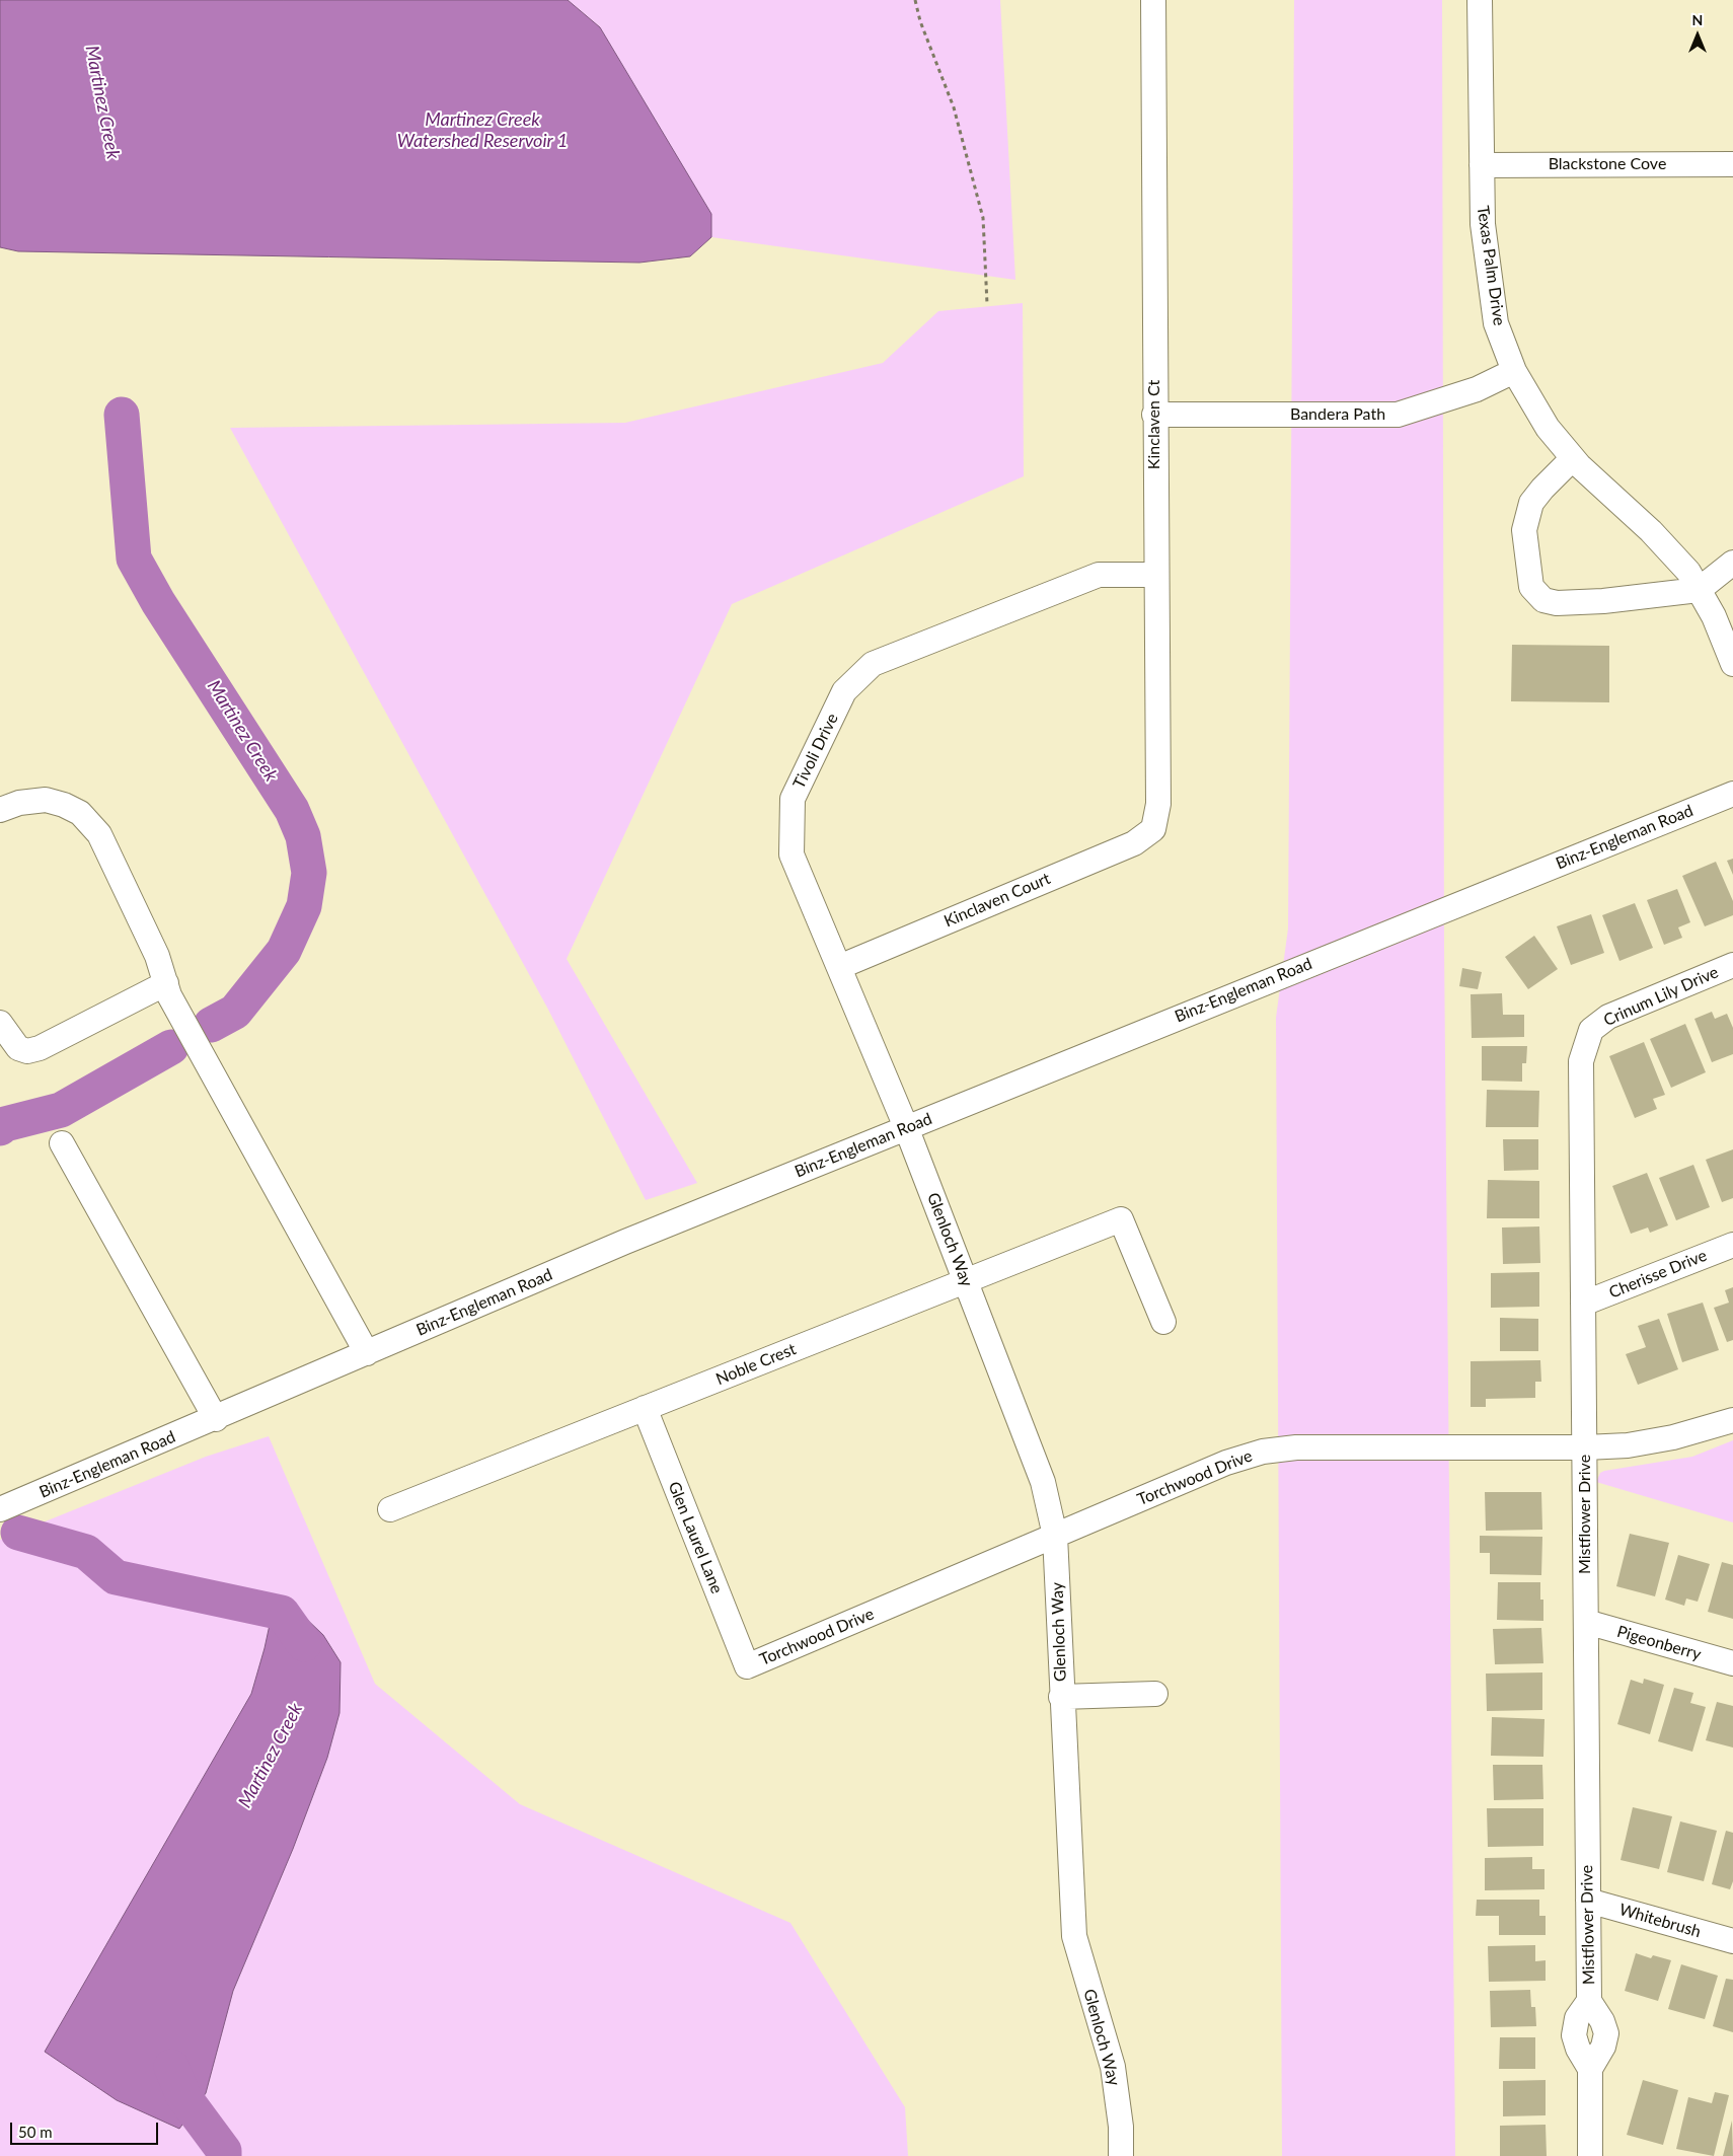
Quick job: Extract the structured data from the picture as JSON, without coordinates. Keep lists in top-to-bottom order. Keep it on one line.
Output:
{"streets":{"street":["Blackstone Cove","Texas Palm Drive","Bandera Path","Kinclaven Ct","Tivoli Drive","Binz-Engleman Road","Kinclaven Court","Crinum Lily Drive","Glenloch Way","Cherisse Drive","Noble Crest","Torchwood Drive","Mistflower Drive","Glen Laurel Lane","Pigeonberry","Whitebrush"]},"crossings":[["Blackstone Cove","Texas Palm Drive"],["Texas Palm Drive","Bandera Path"],["Bandera Path","Kinclaven Ct"],["Kinclaven Ct","Tivoli Drive"],["Kinclaven Ct","Kinclaven Court"],["Tivoli Drive","Binz-Engleman Road"],["Tivoli Drive","Kinclaven Court"],["Tivoli Drive","Glenloch Way"],["Binz-Engleman Road","Glenloch Way"],["Crinum Lily Drive","Mistflower Drive"],["Glenloch Way","Noble Crest"],["Glenloch Way","Torchwood Drive"],["Cherisse Drive","Mistflower Drive"],["Noble Crest","Glen Laurel Lane"],["Torchwood Drive","Mistflower Drive"],["Torchwood Drive","Glen Laurel Lane"],["Mistflower Drive","Pigeonberry"],["Mistflower Drive","Whitebrush"]],"water":["Martinez Creek","Martinez Creek Watershed Reservoir 1"],"scale_bar":"50 m","north":"top"}
